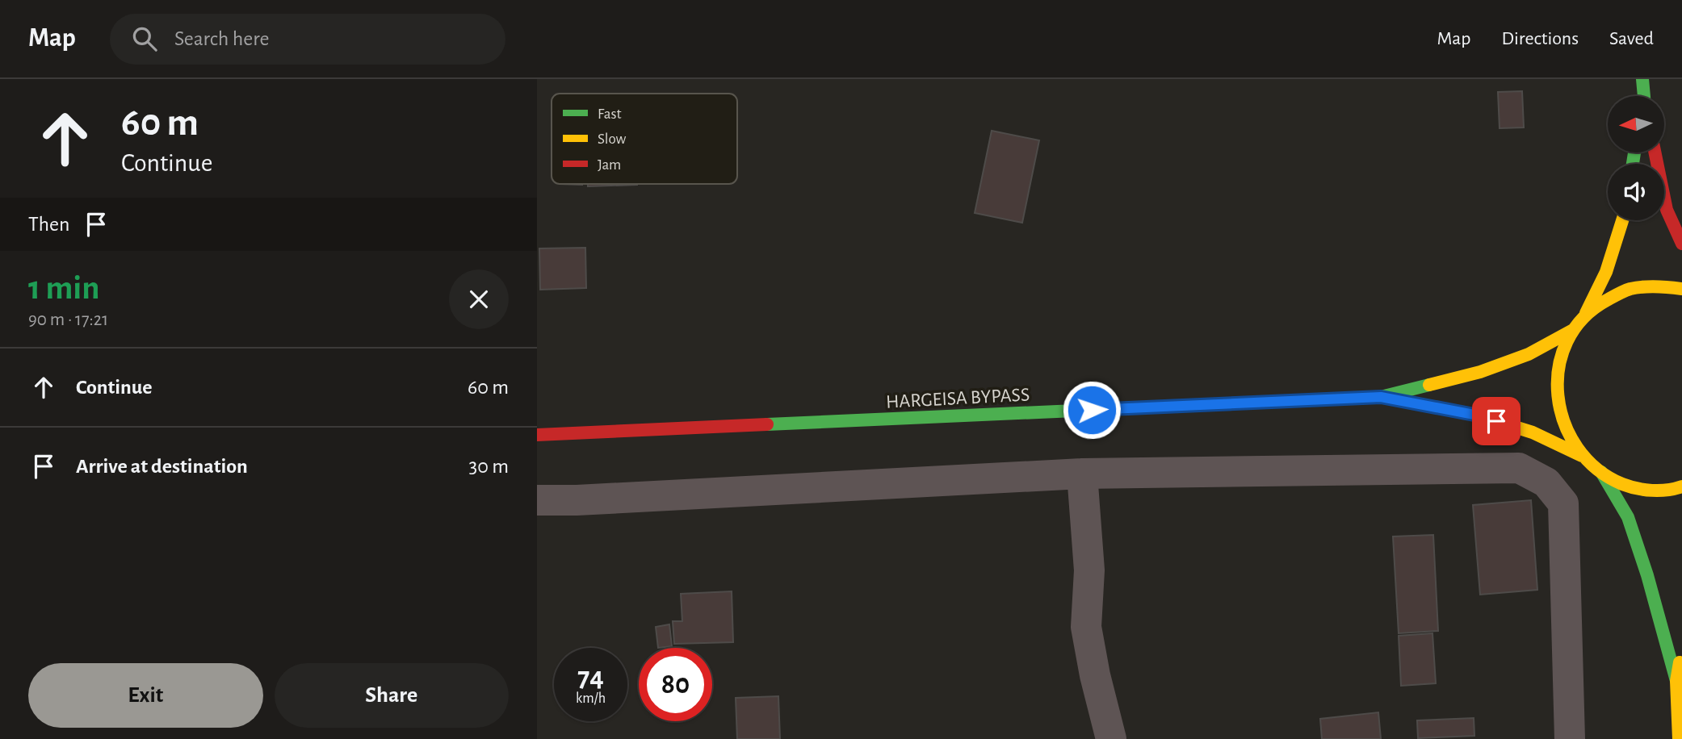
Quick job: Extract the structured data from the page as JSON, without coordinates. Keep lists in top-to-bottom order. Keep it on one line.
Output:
{"streets":{"highway":["HARGEISA BYPASS"]},"legend":["Fast","Slow","Jam"],"north":"left","page":{"header":"Map","search":"Search here","nav":["Map","Directions","Saved"],"turn":["60 m","Continue"],"then":"Then","heading":["1 min","90 m · 17:21"],"list":[{"name":"Continue","value":"60 m"},{"name":"Arrive at destination","value":"30 m"}],"speed":"74 km/h","limit":"80","buttons":["Exit","Share"]}}
